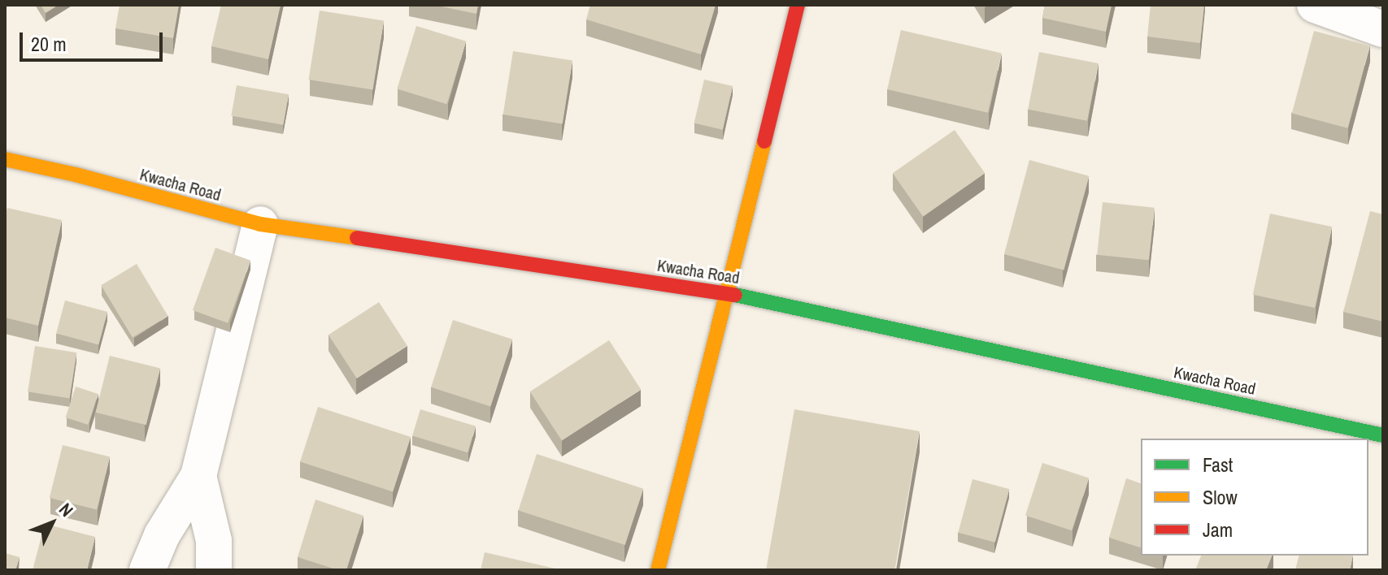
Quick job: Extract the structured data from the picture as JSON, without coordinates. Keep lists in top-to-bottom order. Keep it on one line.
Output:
{"streets":{"main road":["Kwacha Road"]},"legend":["Fast","Slow","Jam"],"scale_bar":"20 m","north":"top right"}
